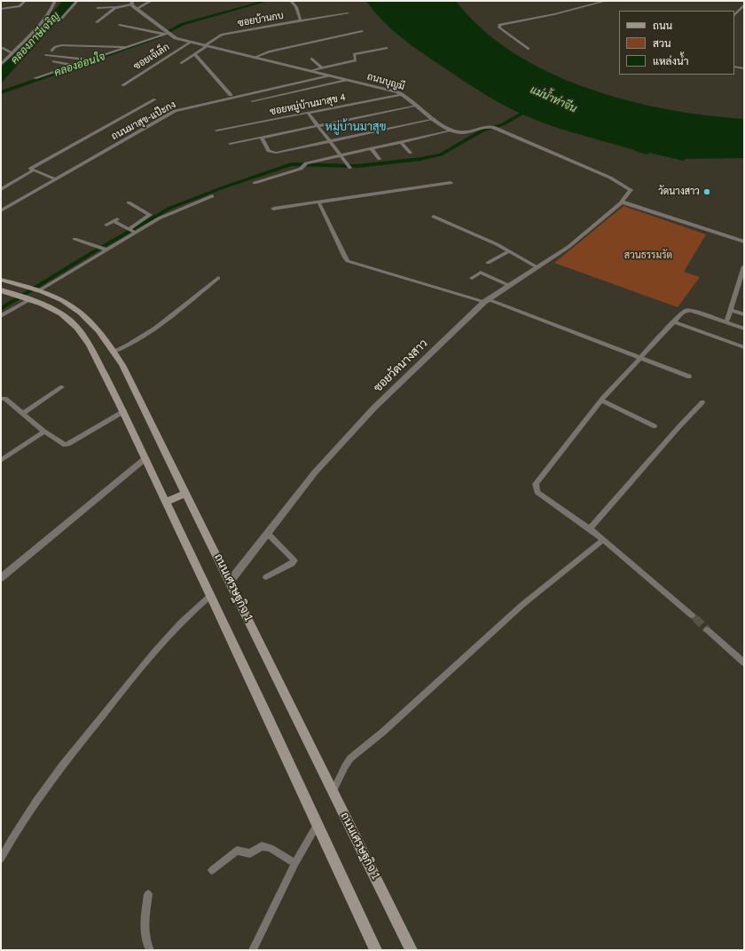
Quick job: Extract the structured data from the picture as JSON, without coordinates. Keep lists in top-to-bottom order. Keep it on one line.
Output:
{"streets":{"main road":["ถนนเศรษฐกิจ 1"],"street":["ซอยบ้านกบ","ซอยเจ๊เล็ก","ถนนบุญมี","ซอยหมู่บ้านมาสุข 4","ถนนมาสุข-แป๊ะกง","ซอยวัดนางสาว"]},"crossings":[["ซอยบ้านกบ","ถนนบุญมี"],["ซอยเจ๊เล็ก","ถนนบุญมี"],["ถนนบุญมี","ซอยหมู่บ้านมาสุข 4"],["ถนนบุญมี","ถนนมาสุข-แป๊ะกง"],["ซอยวัดนางสาว","ถนนเศรษฐกิจ 1"]],"districts":["หมู่บ้านมาสุข"],"water":["คลองภาษีเจริญ","คลองอ่อนใจ","แม่น้ำท่าจีน"],"parks":["สวนธรรมรัต"],"places":["วัดนางสาว"],"legend":["ถนน","สวน","แหล่งน้ำ"]}
